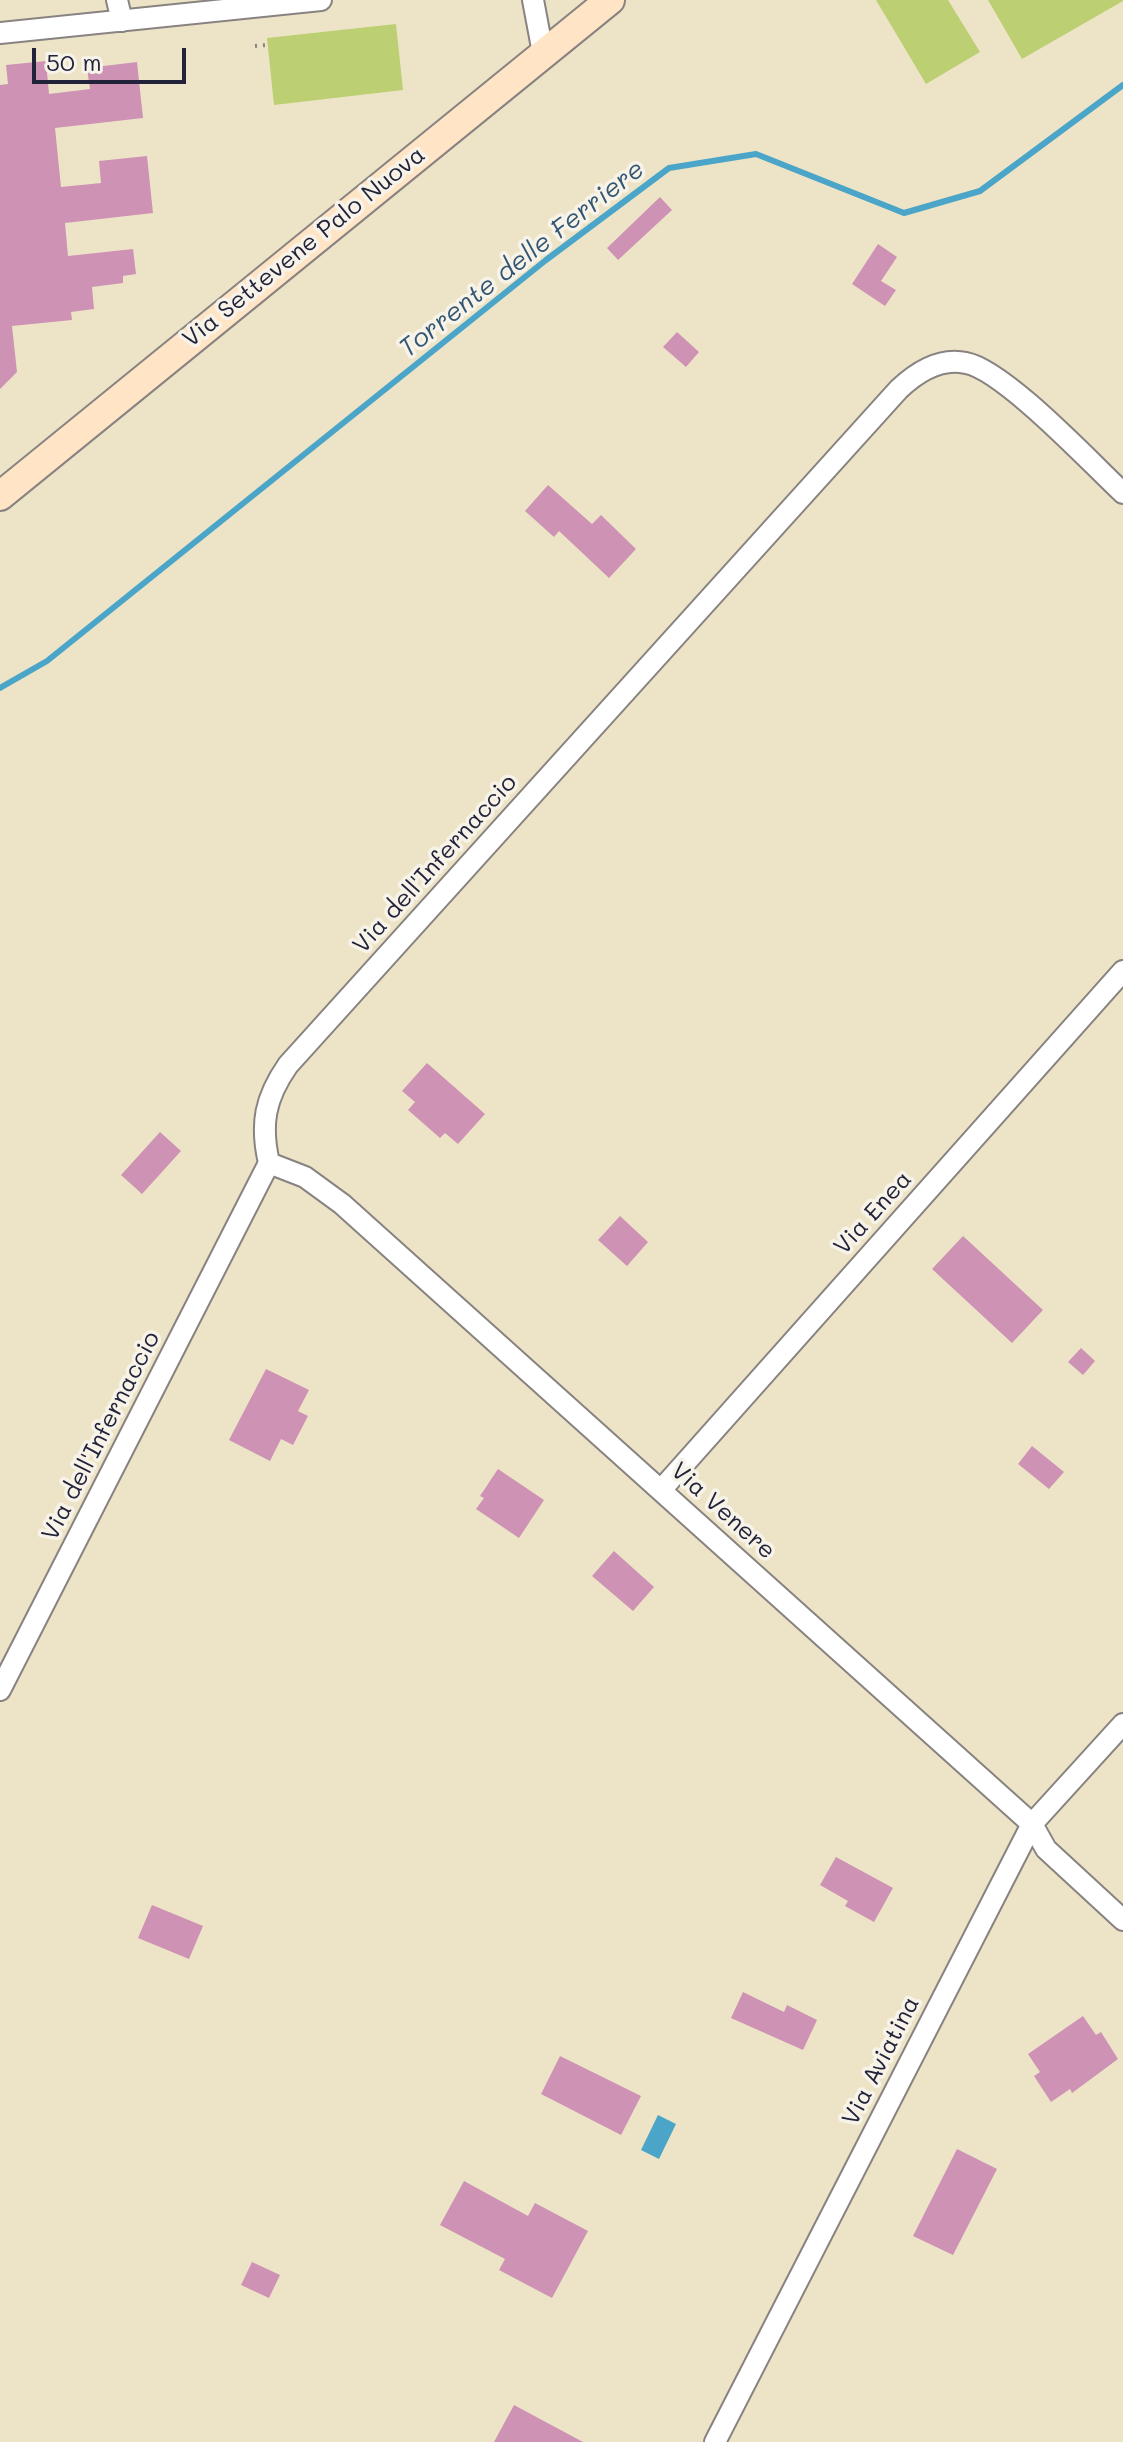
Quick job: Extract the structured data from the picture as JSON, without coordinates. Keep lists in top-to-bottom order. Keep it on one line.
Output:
{"streets":{"main road":["Via Settevene Palo Nuova"],"street":["Via dell'Infernaccio","Via Enea","Via Venere","Via Aviatina"]},"crossings":[["Via dell'Infernaccio","Via Venere"],["Via Enea","Via Venere"],["Via Venere","Via Aviatina"]],"water":["Torrente delle Ferriere"],"scale_bar":"50 m"}
